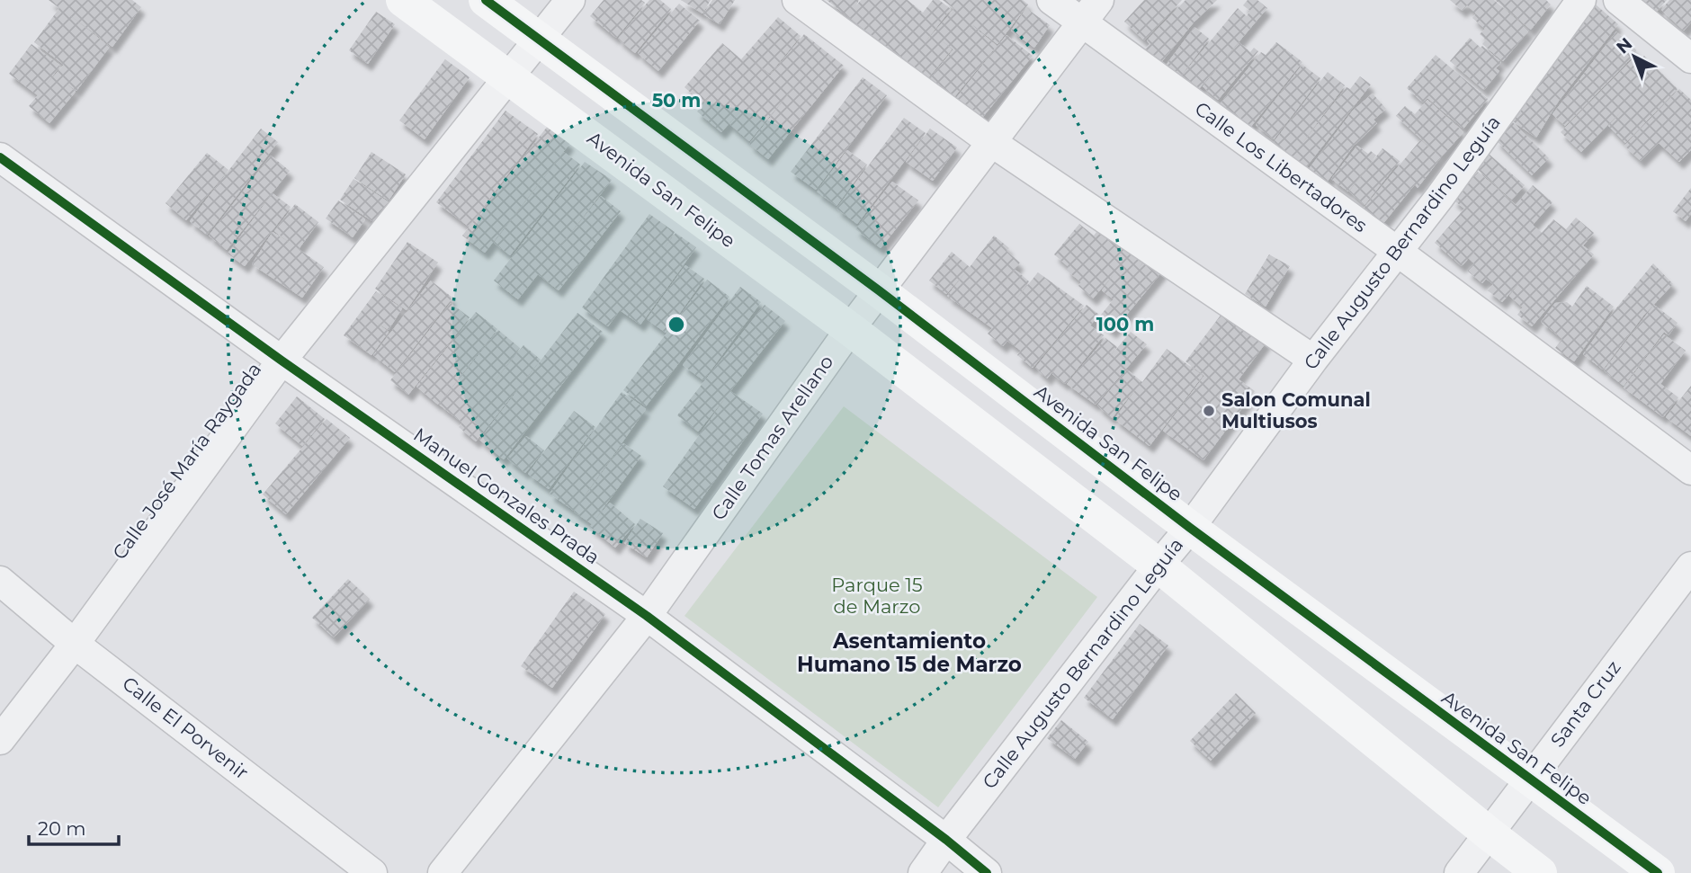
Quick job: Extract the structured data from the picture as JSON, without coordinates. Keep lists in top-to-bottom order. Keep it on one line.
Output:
{"streets":{"street":["Calle Los Libertadores","Avenida San Felipe","Calle Augusto Bernardino Leguía","Calle Tomas Arellano","Calle José María Raygada","Manuel Gonzales Prada","Santa Cruz","Calle El Porvenir"]},"crossings":[["Calle Los Libertadores","Calle Augusto Bernardino Leguía"],["Calle Los Libertadores","Calle Tomas Arellano"],["Avenida San Felipe","Calle Augusto Bernardino Leguía"],["Avenida San Felipe","Calle Tomas Arellano"],["Avenida San Felipe","Calle José María Raygada"],["Avenida San Felipe","Santa Cruz"],["Calle Augusto Bernardino Leguía","Manuel Gonzales Prada"],["Calle Tomas Arellano","Manuel Gonzales Prada"],["Calle José María Raygada","Manuel Gonzales Prada"],["Calle José María Raygada","Calle El Porvenir"]],"districts":["Asentamiento Humano 15 de Marzo"],"parks":["Parque 15 de Marzo"],"places":["Salon Comunal Multiusos"],"scale_bar":"20 m","north":"top left","rings":["50 m","100 m"]}
